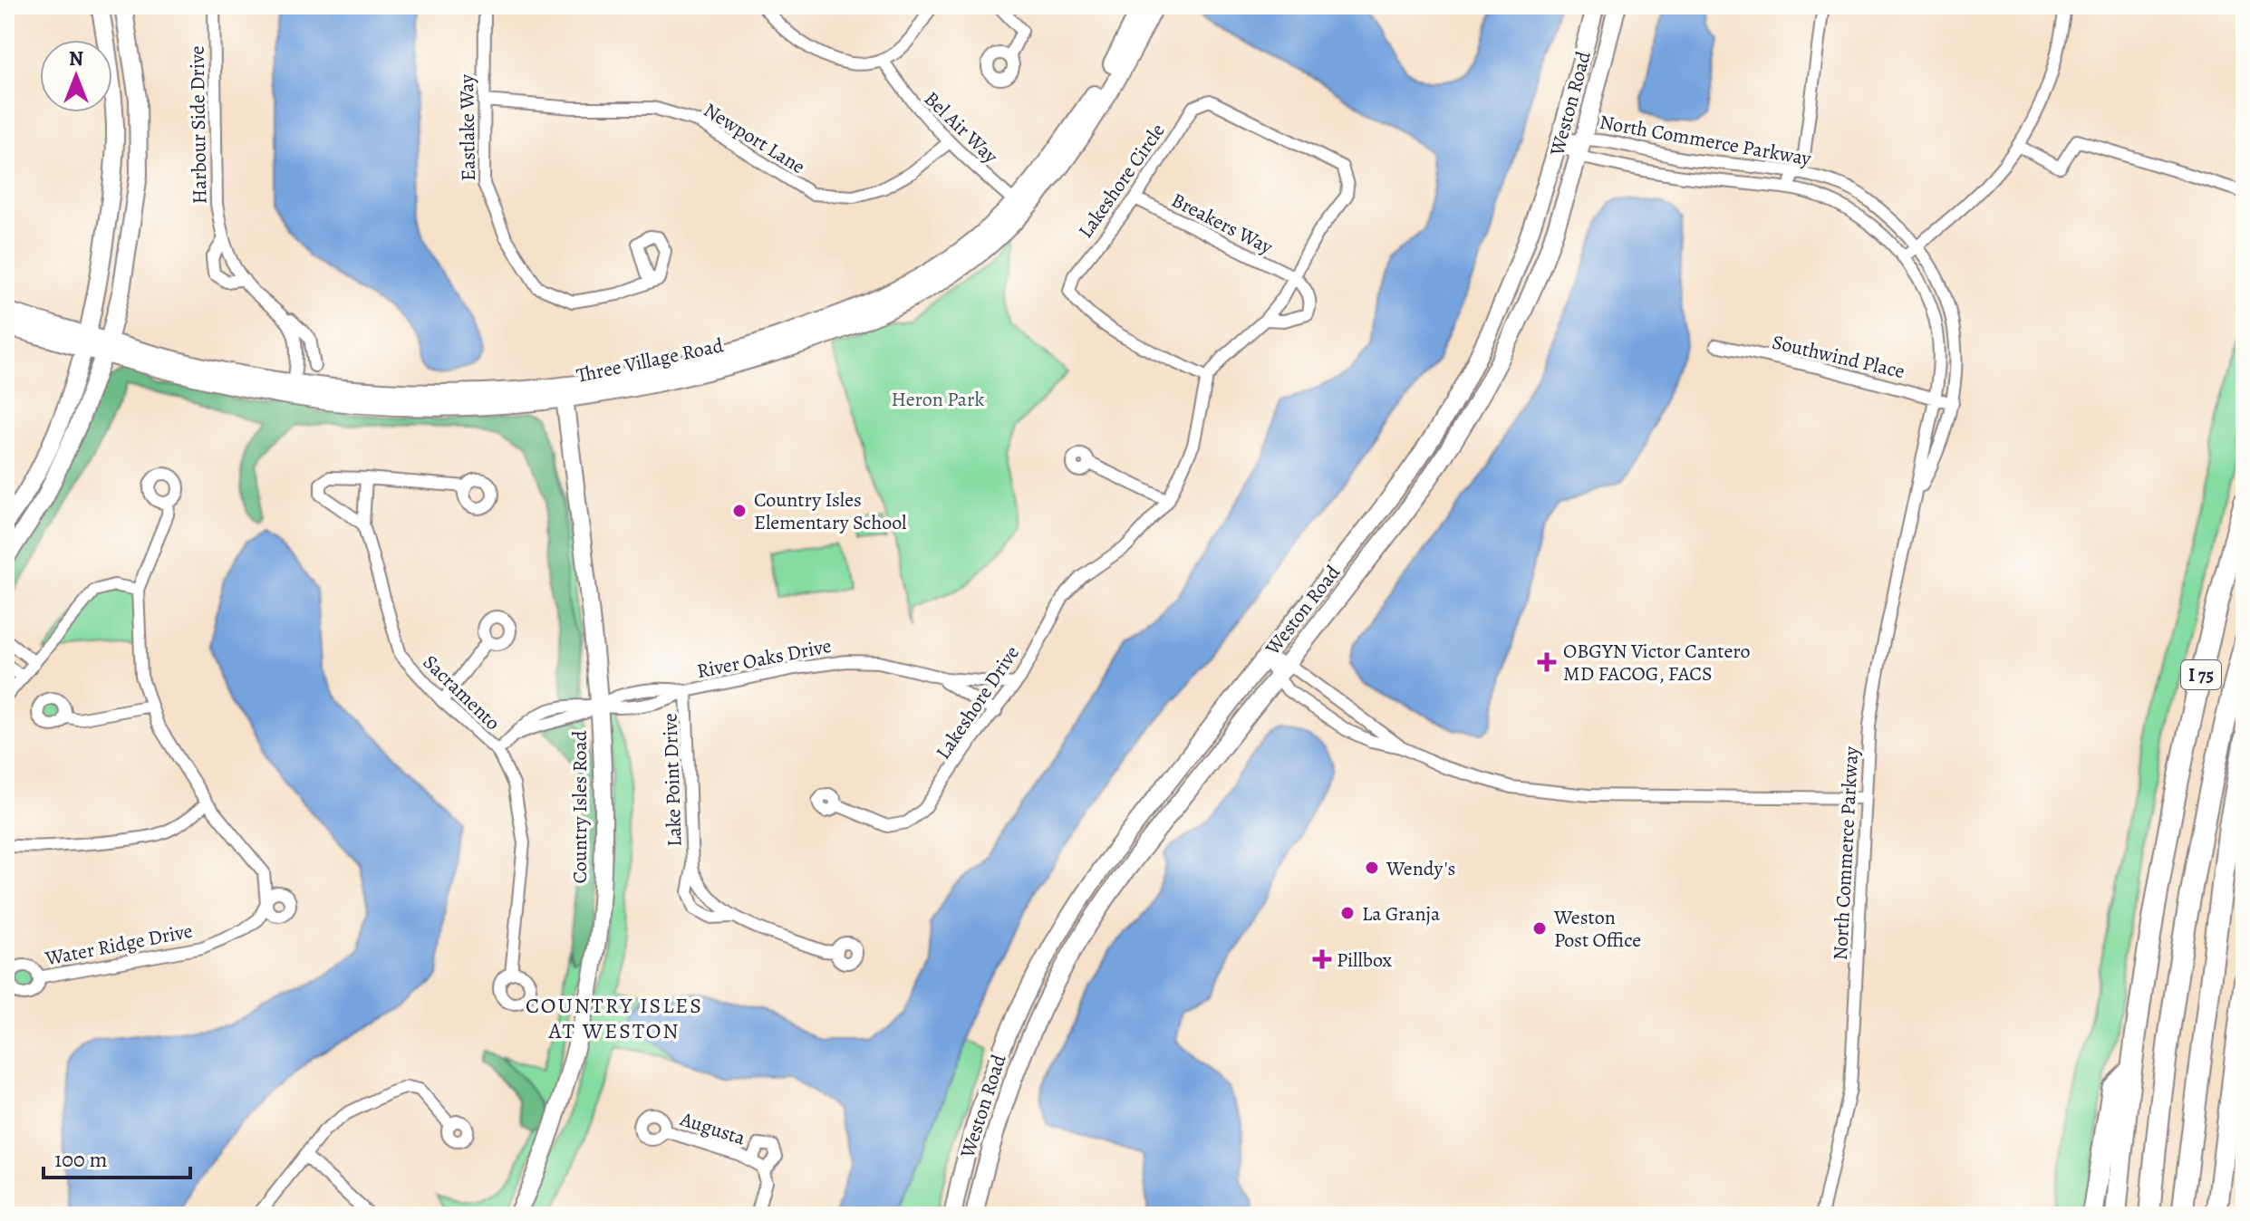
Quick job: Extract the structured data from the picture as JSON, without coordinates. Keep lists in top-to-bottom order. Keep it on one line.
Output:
{"streets":{"highway":["I 75"],"main road":["Weston Road","Three Village Road","Country Isles Road"],"street":["Harbour Side Drive","Bel Air Way","Eastlake Way","Newport Lane","North Commerce Parkway","Lakeshore Circle","Breakers Way","Southwind Place","River Oaks Drive","Sacramento","Lakeshore Drive","Lake Point Drive","Water Ridge Drive","Augusta"]},"crossings":[["Weston Road","North Commerce Parkway"],["Harbour Side Drive","Three Village Road"],["Bel Air Way","Newport Lane"],["Bel Air Way","Three Village Road"],["Eastlake Way","Newport Lane"],["North Commerce Parkway","Southwind Place"],["Lakeshore Circle","Breakers Way"],["Lakeshore Circle","Lakeshore Drive"],["Breakers Way","Lakeshore Drive"],["Three Village Road","Country Isles Road"],["River Oaks Drive","Sacramento"],["River Oaks Drive","Lakeshore Drive"],["River Oaks Drive","Lake Point Drive"],["River Oaks Drive","Country Isles Road"]],"districts":["COUNTRY ISLES AT WESTON"],"parks":["Heron Park"],"places":{"other":["Country Isles Elementary School","Wendy's","La Granja","Weston Post Office"],"health":["OBGYN Victor Cantero MD FACOG, FACS","Pillbox"]},"scale_bar":"100 m","north":"top"}
